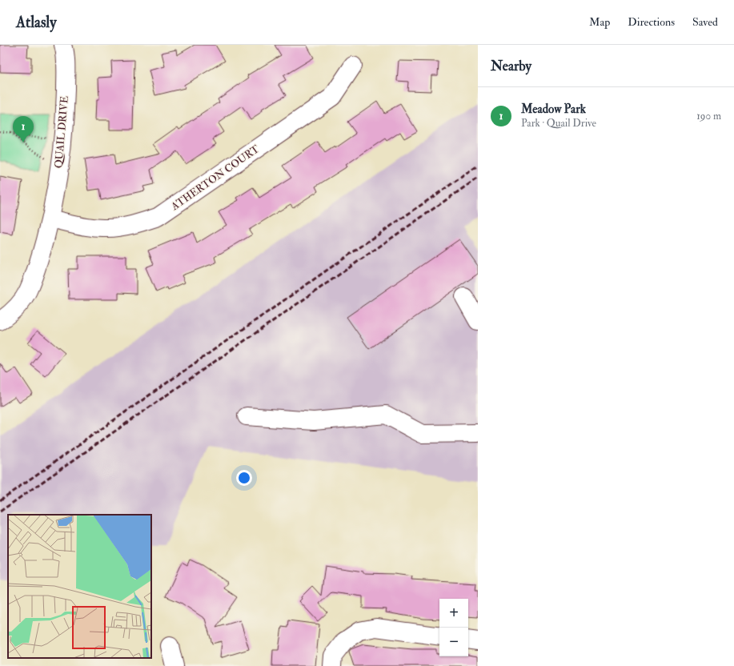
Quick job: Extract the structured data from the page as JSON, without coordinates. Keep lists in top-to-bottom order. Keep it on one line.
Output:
{"streets":{"street":["QUAIL DRIVE","ATHERTON COURT"]},"crossings":[["QUAIL DRIVE","ATHERTON COURT"]],"page":{"header":"Atlasly","nav":["Map","Directions","Saved"],"heading":"Nearby","list":[{"mark":"1","name":"Meadow Park","note":"Park · Quail Drive","value":"190 m"}],"pins":"1","map_buttons":["+","−"]}}
